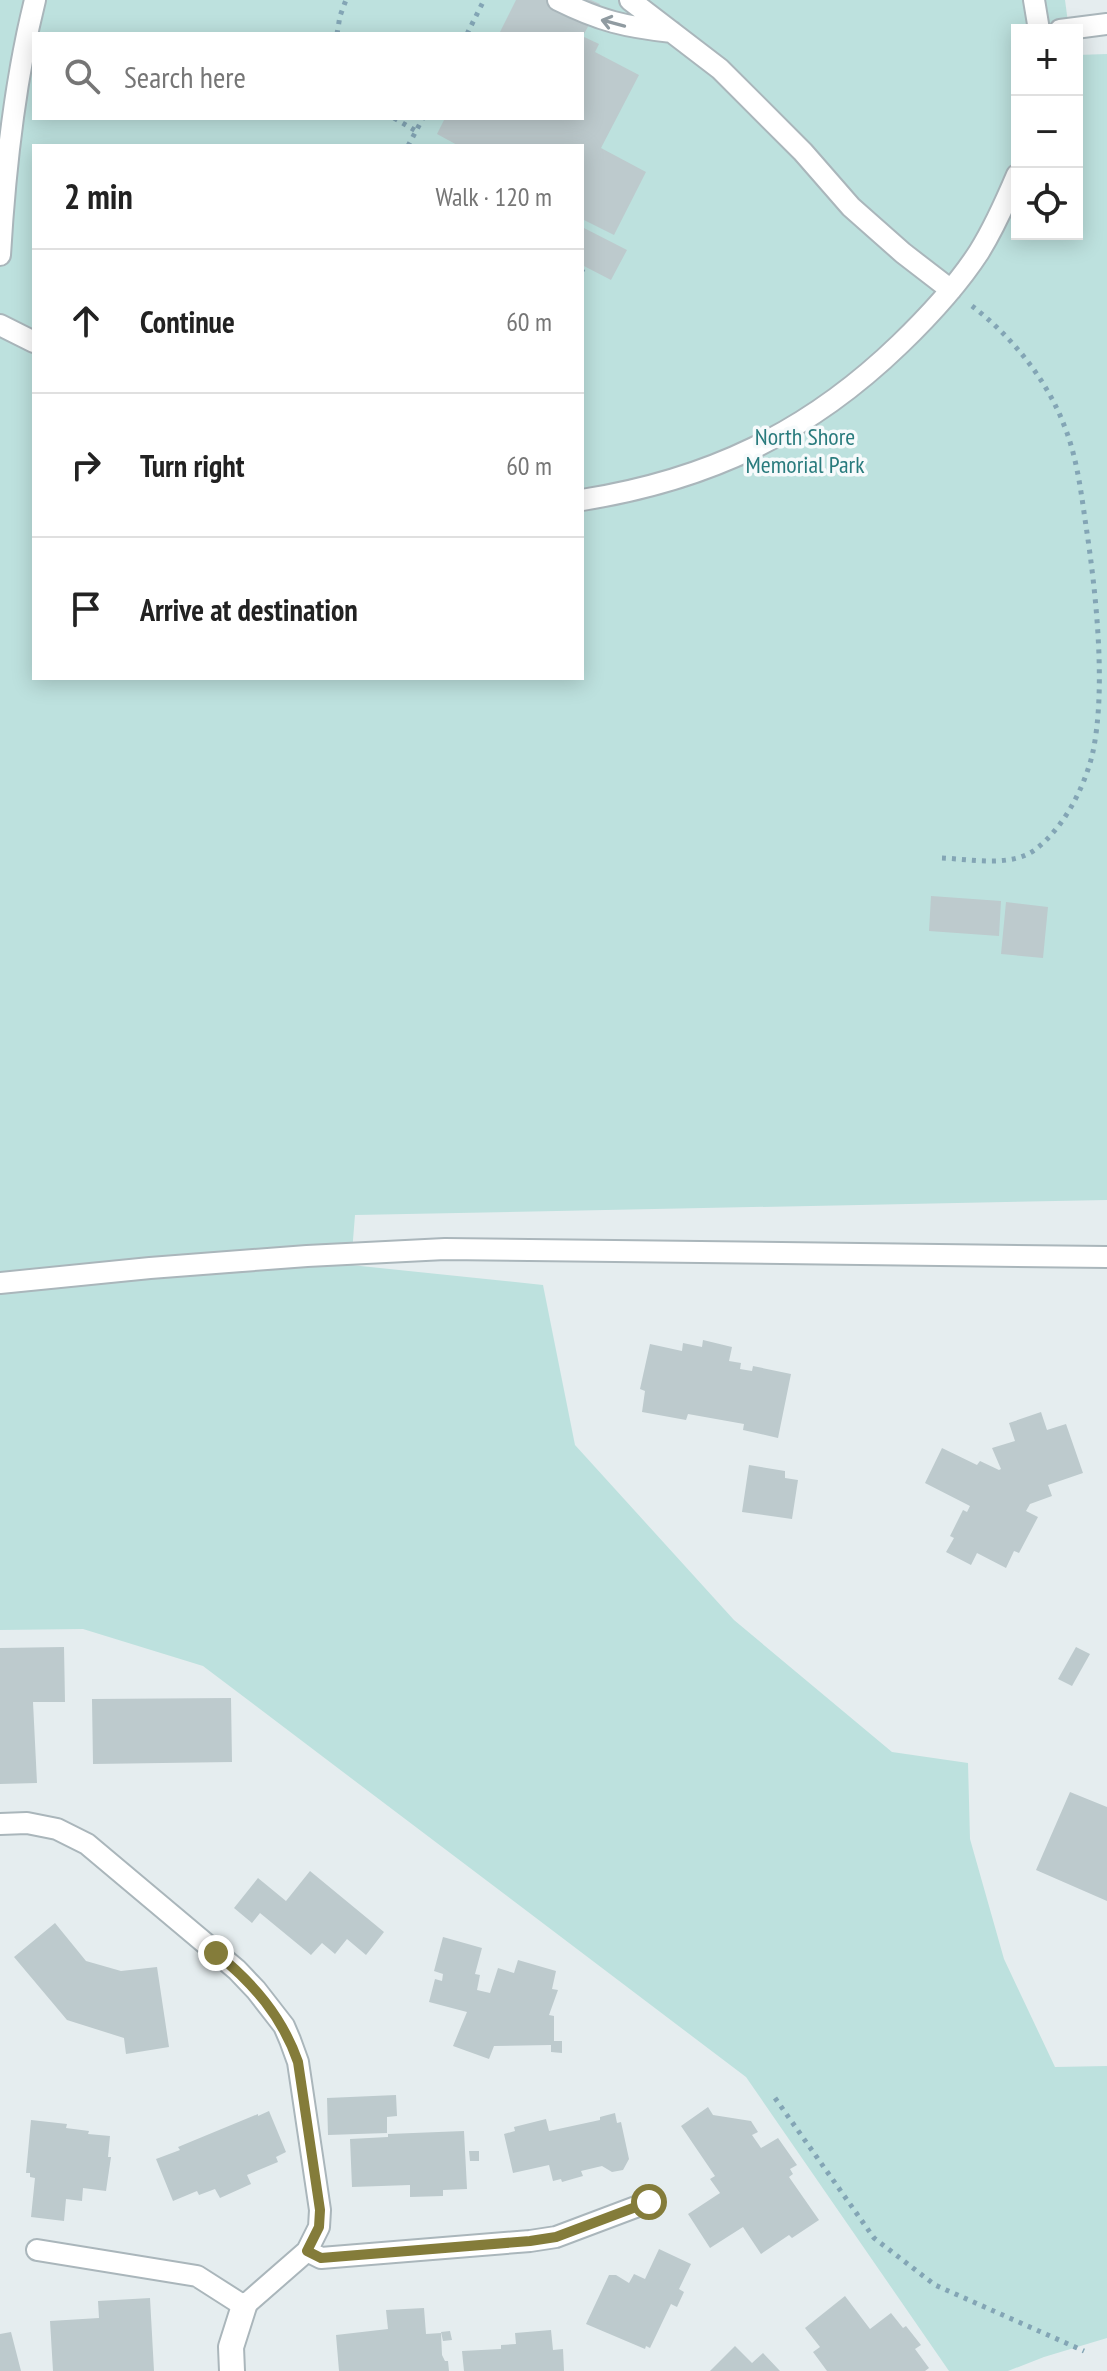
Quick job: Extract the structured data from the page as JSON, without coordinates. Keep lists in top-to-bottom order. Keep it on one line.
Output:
{"parks":["North Shore Memorial Park"],"page":{"map_buttons":["+","−"],"search":"Search here","heading":["2 min","Walk · 120 m"],"list":[["Continue","60 m"],["Turn right","60 m"],"Arrive at destination"]}}
